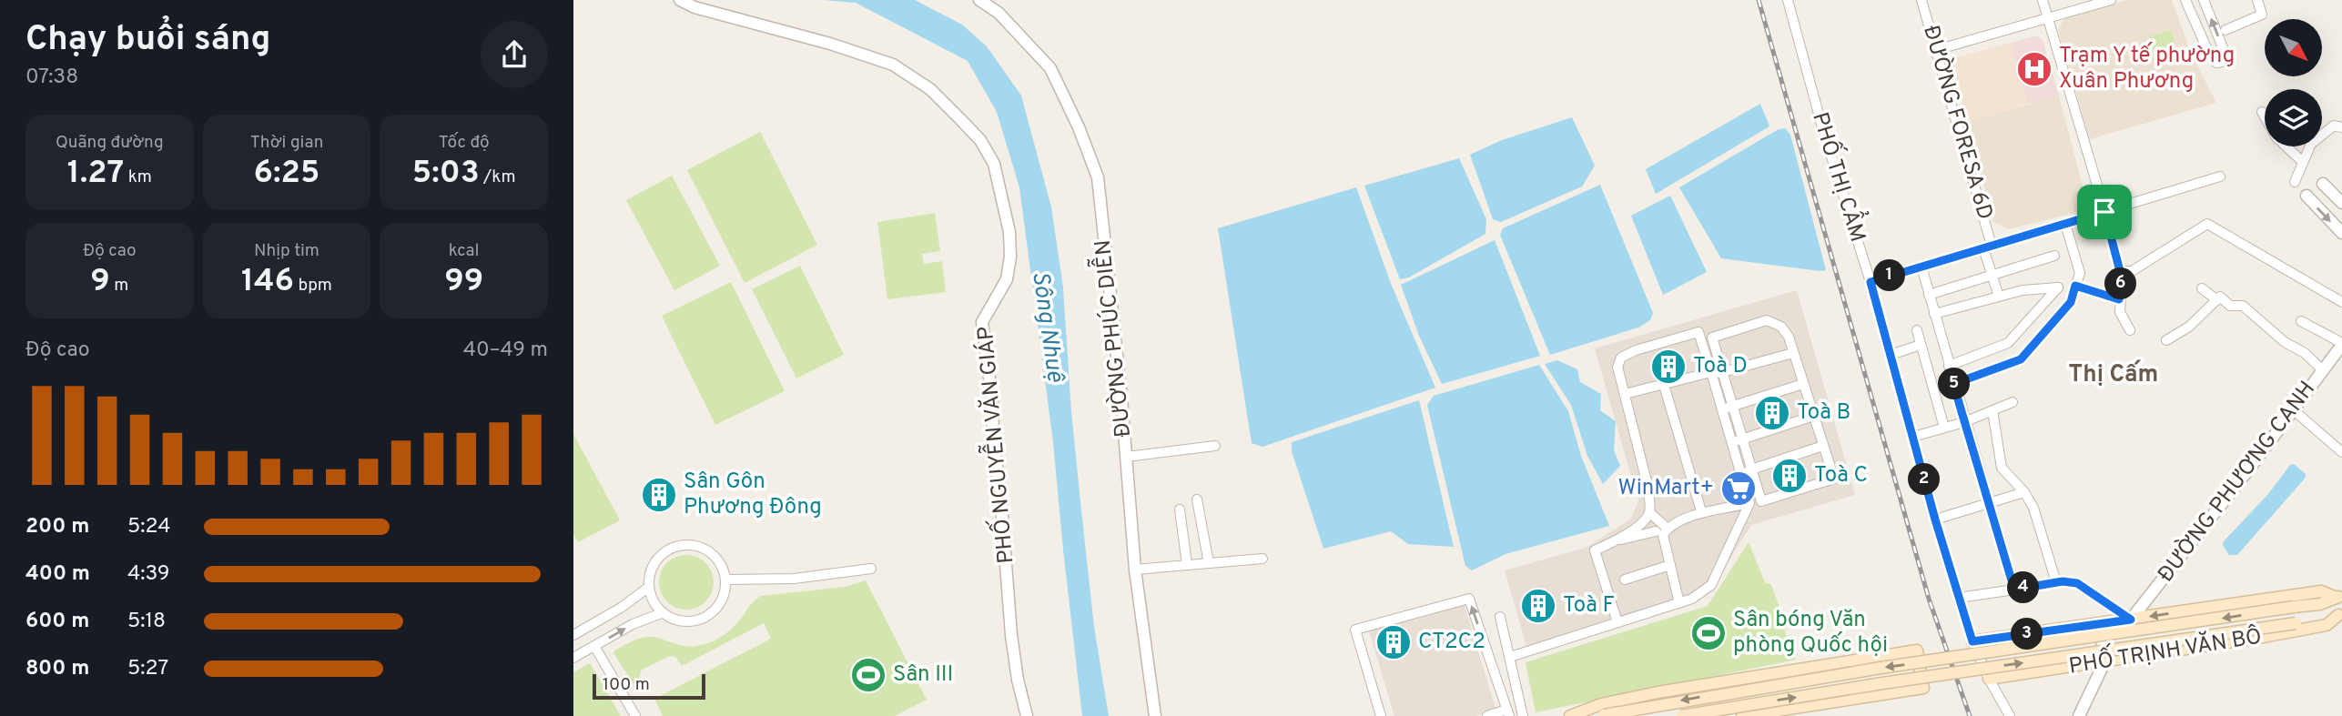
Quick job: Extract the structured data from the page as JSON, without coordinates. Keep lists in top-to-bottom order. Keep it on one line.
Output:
{"streets":{"main road":["PHỐ TRỊNH VĂN BÔ"],"street":["ĐƯỜNG FORESA 6D","PHỐ THỊ CẨM","ĐƯỜNG PHÚC DIỄN","PHỐ NGUYỄN VĂN GIÁP","ĐƯỜNG PHƯƠNG CANH"]},"crossings":[["PHỐ THỊ CẨM","PHỐ TRỊNH VĂN BÔ"],["ĐƯỜNG PHƯƠNG CANH","PHỐ TRỊNH VĂN BÔ"]],"districts":["Thị Cấm"],"water":["Sông Nhuệ"],"places":{"hospital":["Trạm Y tế phường Xuân Phương"],"building":["Toà D","Toà B","Toà C","Sân Gôn Phương Đông","Toà F","CT2C2"],"supermarket":["WinMart+"],"sports":["Sân bóng Văn phòng Quốc hội","Sân III"]},"scale_bar":"100 m","north":"bottom right","page":{"heading":["Chạy buổi sáng","07:38"],"stats":[["Quãng đường","1.27 km"],["Thời gian","6:25"],["Tốc độ","5:03 /km"],["Độ cao","9 m"],["Nhịp tim","146 bpm"],["kcal","99"]],"pins":["1","6","5","2","4","3"],"chart":["Độ cao","40–49 m"],"list":[{"name":"200 m","note":"5:24"},{"name":"400 m","note":"4:39"},{"name":"600 m","note":"5:18"},{"name":"800 m","note":"5:27"}],"scale":"100 m"}}
